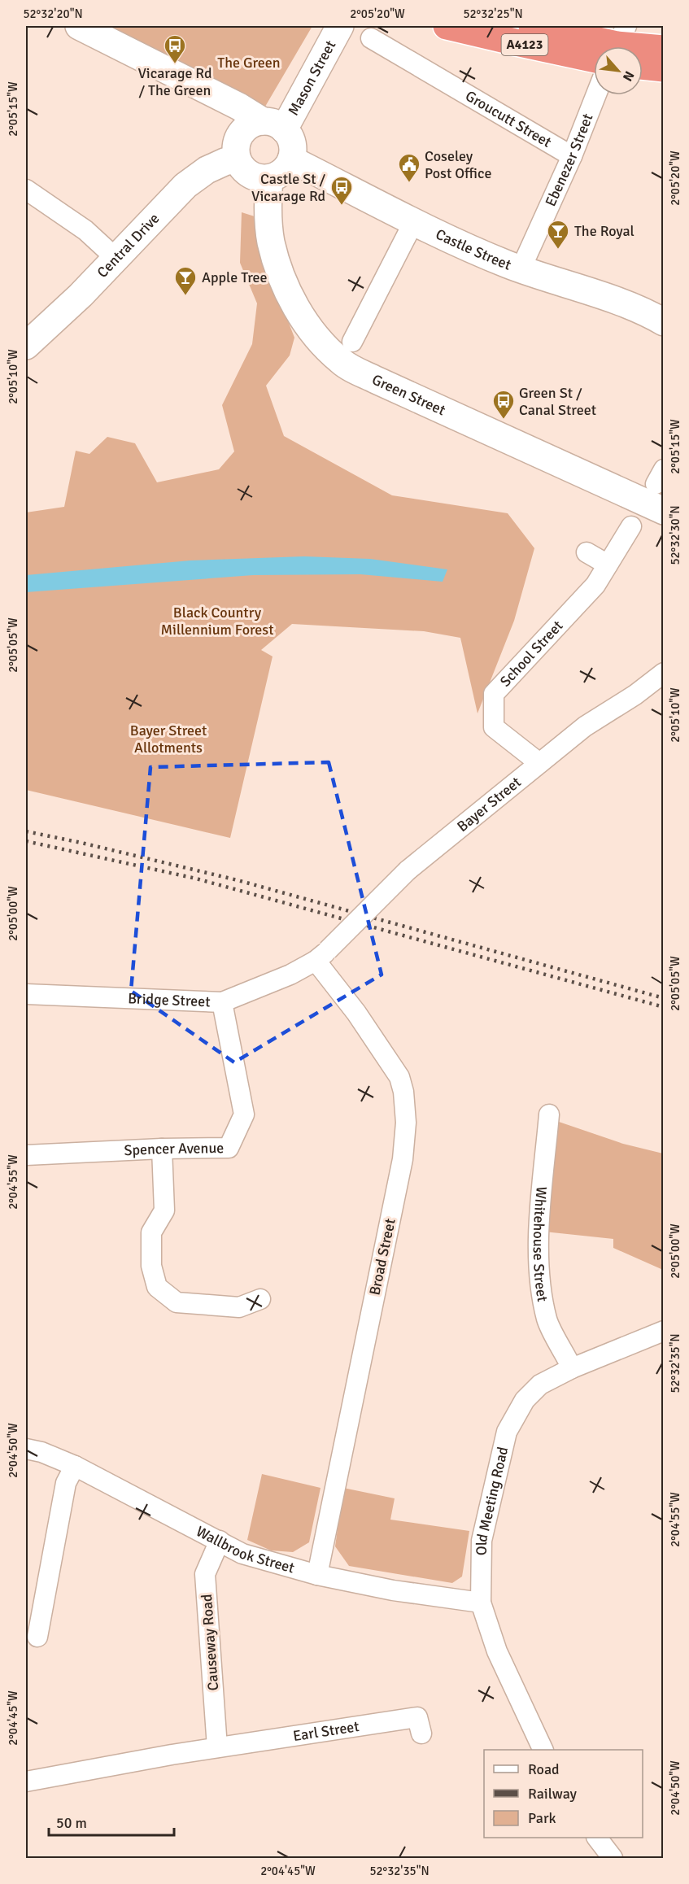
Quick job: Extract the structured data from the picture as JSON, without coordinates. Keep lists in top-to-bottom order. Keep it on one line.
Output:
{"streets":{"highway":["A4123"],"main road":["Mason Street","Central Drive","Castle Street","Green Street"],"street":["Groucutt Street","Ebenezer Street","School Street","Bayer Street","Bridge Street","Spencer Avenue","Whitehouse Street","Broad Street","Old Meeting Road","Wallbrook Street","Causeway Road","Earl Street"]},"crossings":[["Mason Street","Central Drive"],["Mason Street","Castle Street"],["Mason Street","Green Street"],["Groucutt Street","Ebenezer Street"],["Ebenezer Street","Castle Street"],["Central Drive","Castle Street"],["Central Drive","Green Street"],["Castle Street","Green Street"],["School Street","Bayer Street"],["Bayer Street","Bridge Street"],["Bayer Street","Broad Street"],["Bridge Street","Spencer Avenue"],["Bridge Street","Broad Street"],["Whitehouse Street","Old Meeting Road"],["Broad Street","Wallbrook Street"],["Old Meeting Road","Wallbrook Street"],["Wallbrook Street","Causeway Road"],["Causeway Road","Earl Street"]],"parks":["The Green","Black Country Millennium Forest","Bayer Street Allotments"],"places":{"bus stop":["Vicarage Rd / The Green","Castle St / Vicarage Rd","Green St / Canal Street"],"public building":["Coseley Post Office"],"bar":["The Royal","Apple Tree"]},"legend":["Road","Railway","Park"],"scale_bar":"50 m","north":"bottom right","coordinates":["52°32'20\"N","2°05'20\"W","52°32'25\"N","2°05'15\"W","2°05'10\"W","52°32'30\"N","2°05'05\"W","2°05'00\"W","2°04'55\"W","52°32'35\"N","2°04'50\"W","2°04'45\"W"]}
